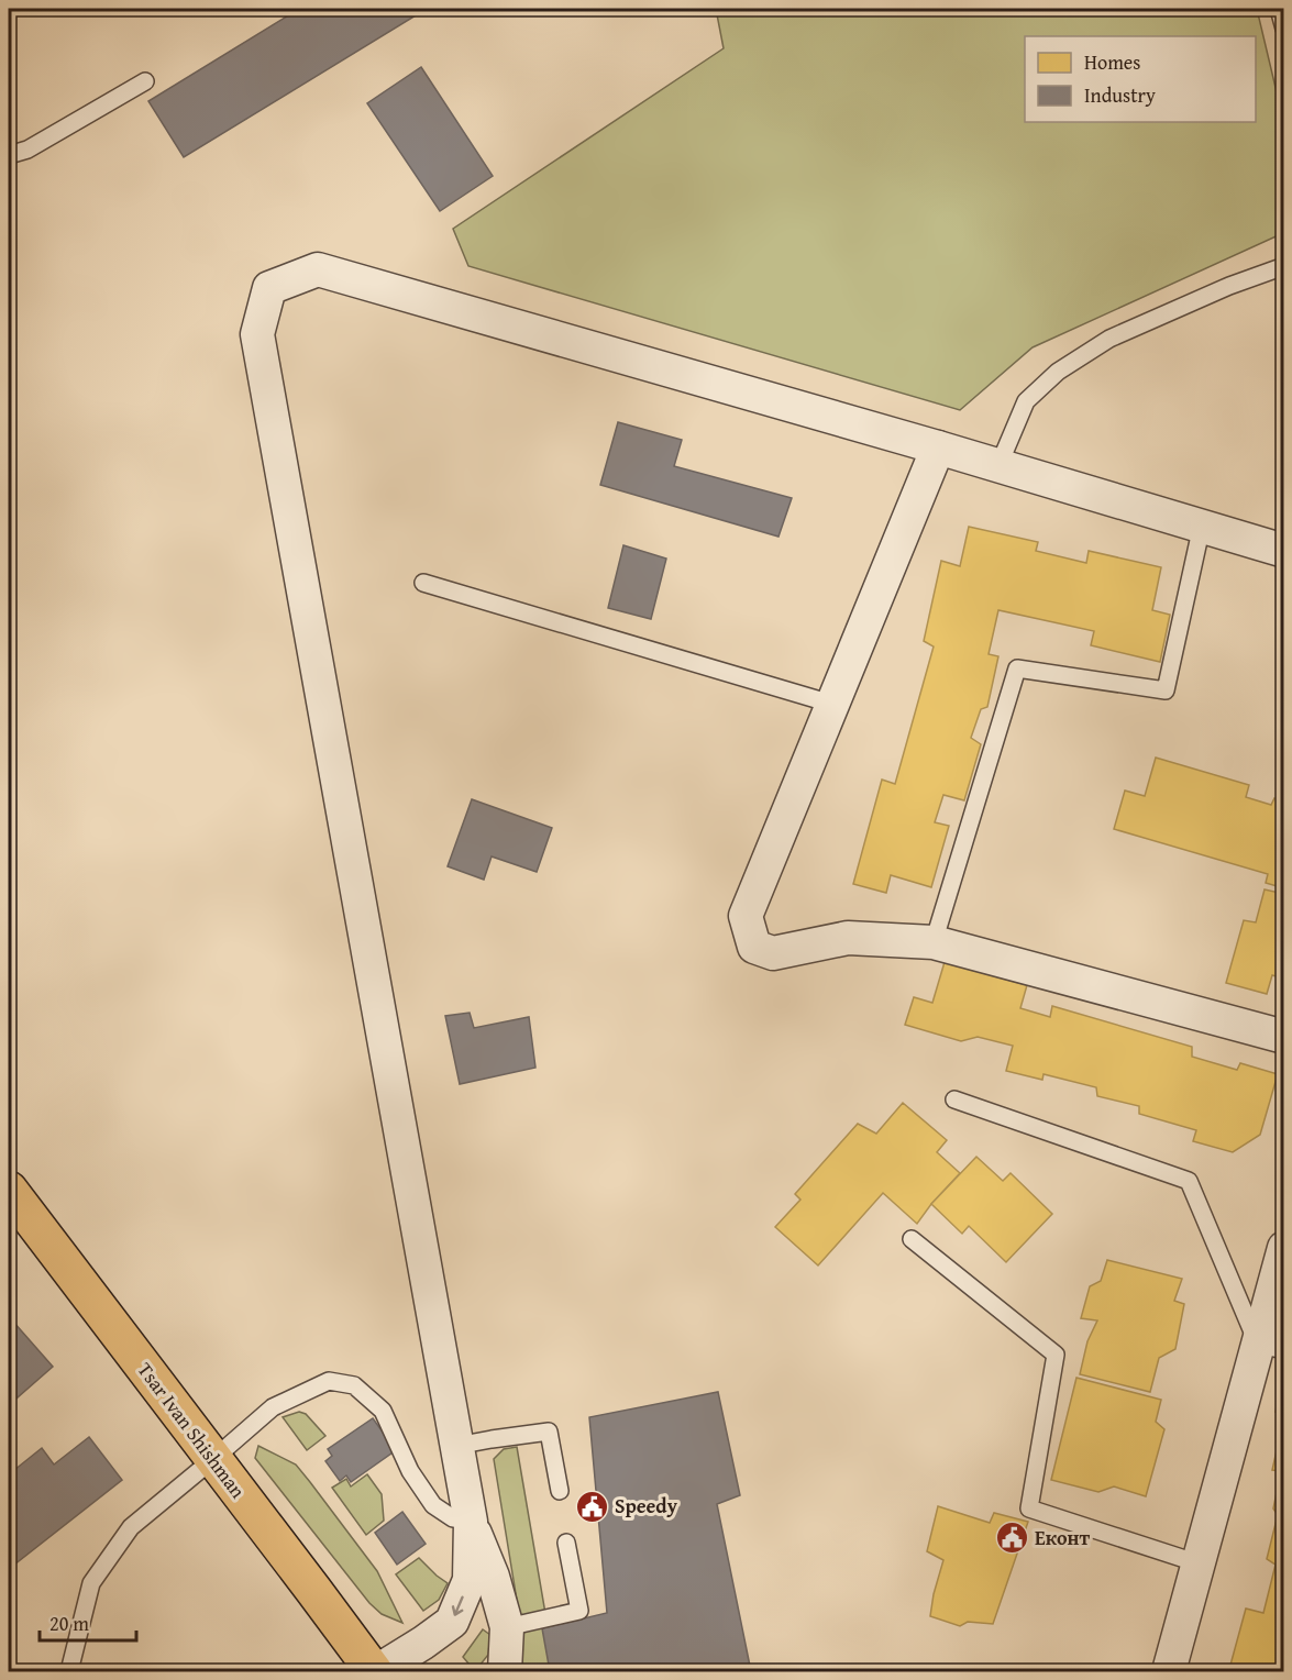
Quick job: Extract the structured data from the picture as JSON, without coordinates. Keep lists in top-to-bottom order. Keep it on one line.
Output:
{"streets":{"main road":["Tsar Ivan Shishman"]},"places":{"public building":["Speedy","Еконт"]},"legend":["Homes","Industry"],"scale_bar":"20 m"}
